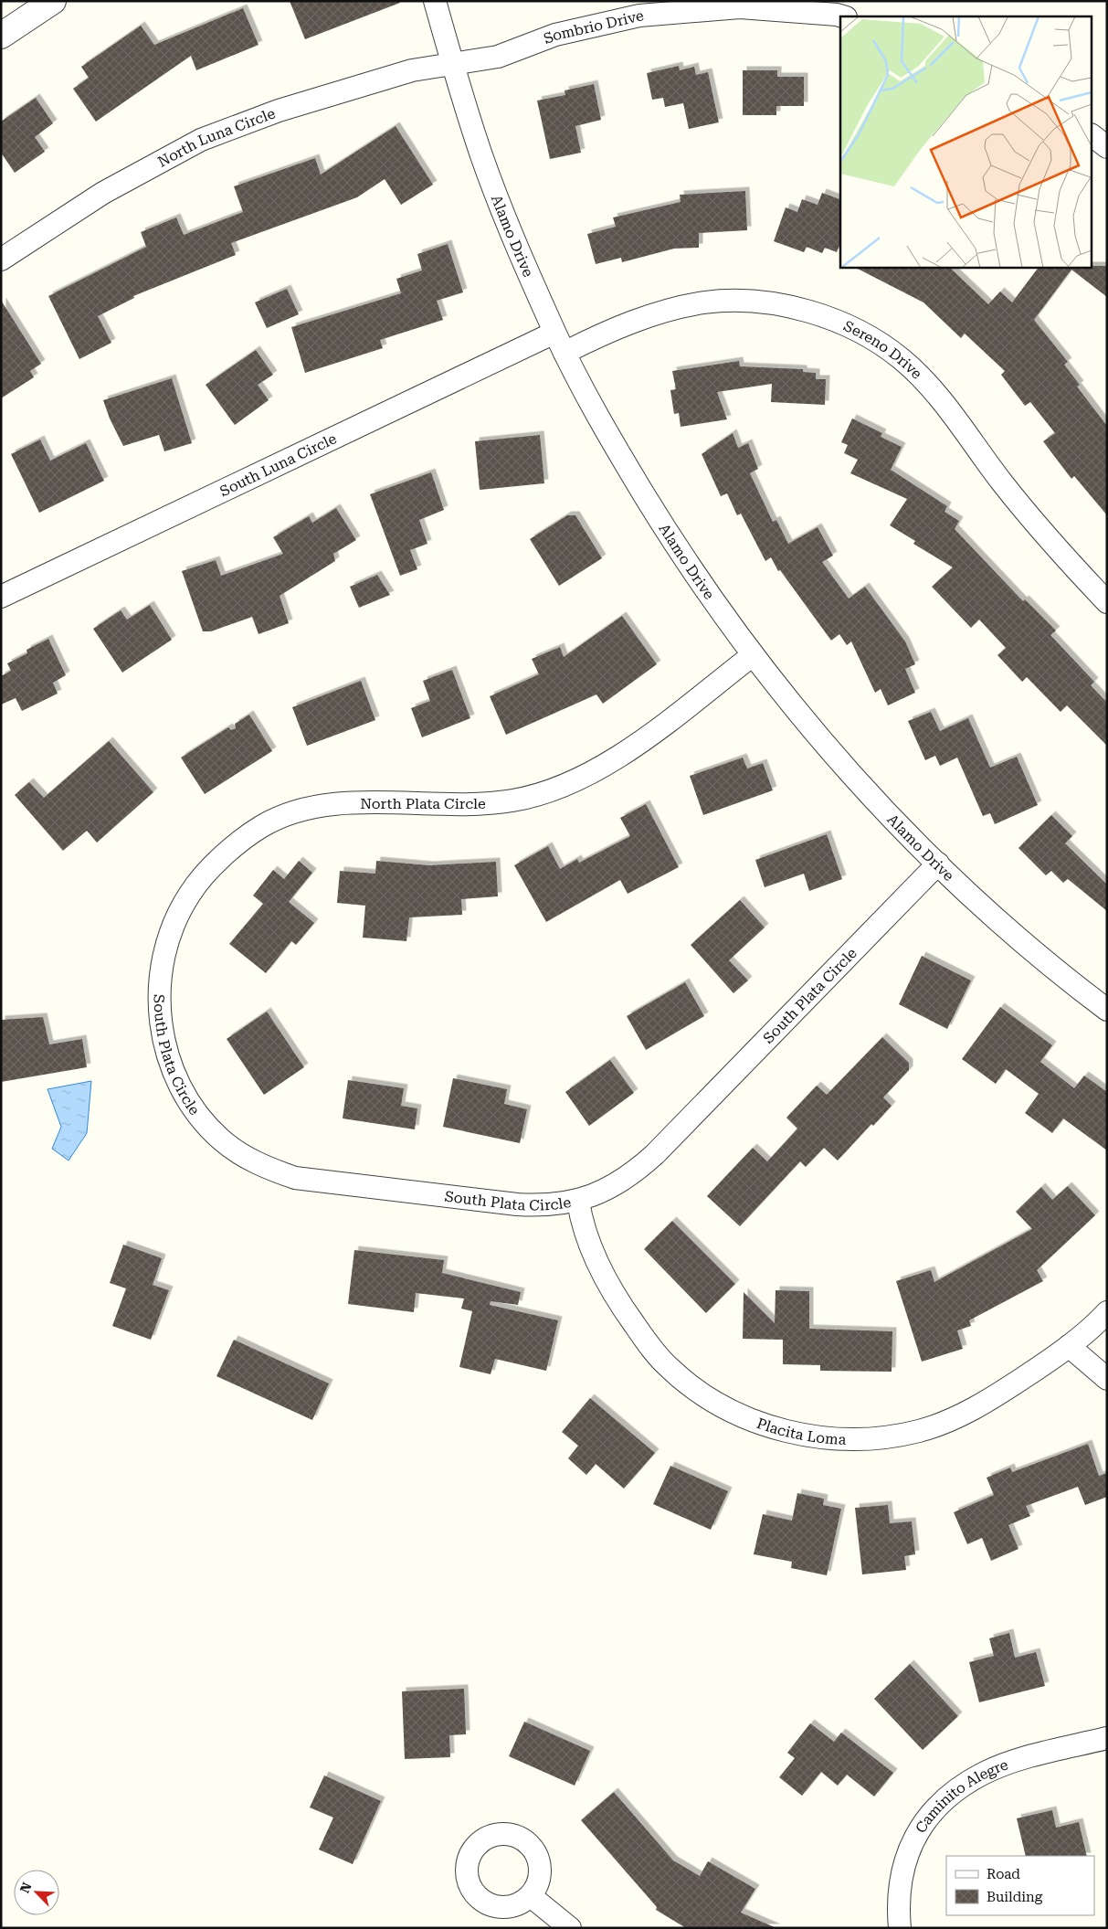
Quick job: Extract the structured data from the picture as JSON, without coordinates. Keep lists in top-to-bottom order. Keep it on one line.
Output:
{"streets":{"street":["Sombrio Drive","North Luna Circle","Alamo Drive","Sereno Drive","South Luna Circle","North Plata Circle","South Plata Circle","Placita Loma","Caminito Alegre"]},"crossings":[["Sombrio Drive","North Luna Circle"],["Sombrio Drive","Alamo Drive"],["North Luna Circle","Alamo Drive"],["Alamo Drive","Sereno Drive"],["Alamo Drive","South Luna Circle"],["Alamo Drive","North Plata Circle"],["Alamo Drive","South Plata Circle"],["North Plata Circle","South Plata Circle"],["South Plata Circle","Placita Loma"]],"legend":["Road","Building"],"north":"top left"}
